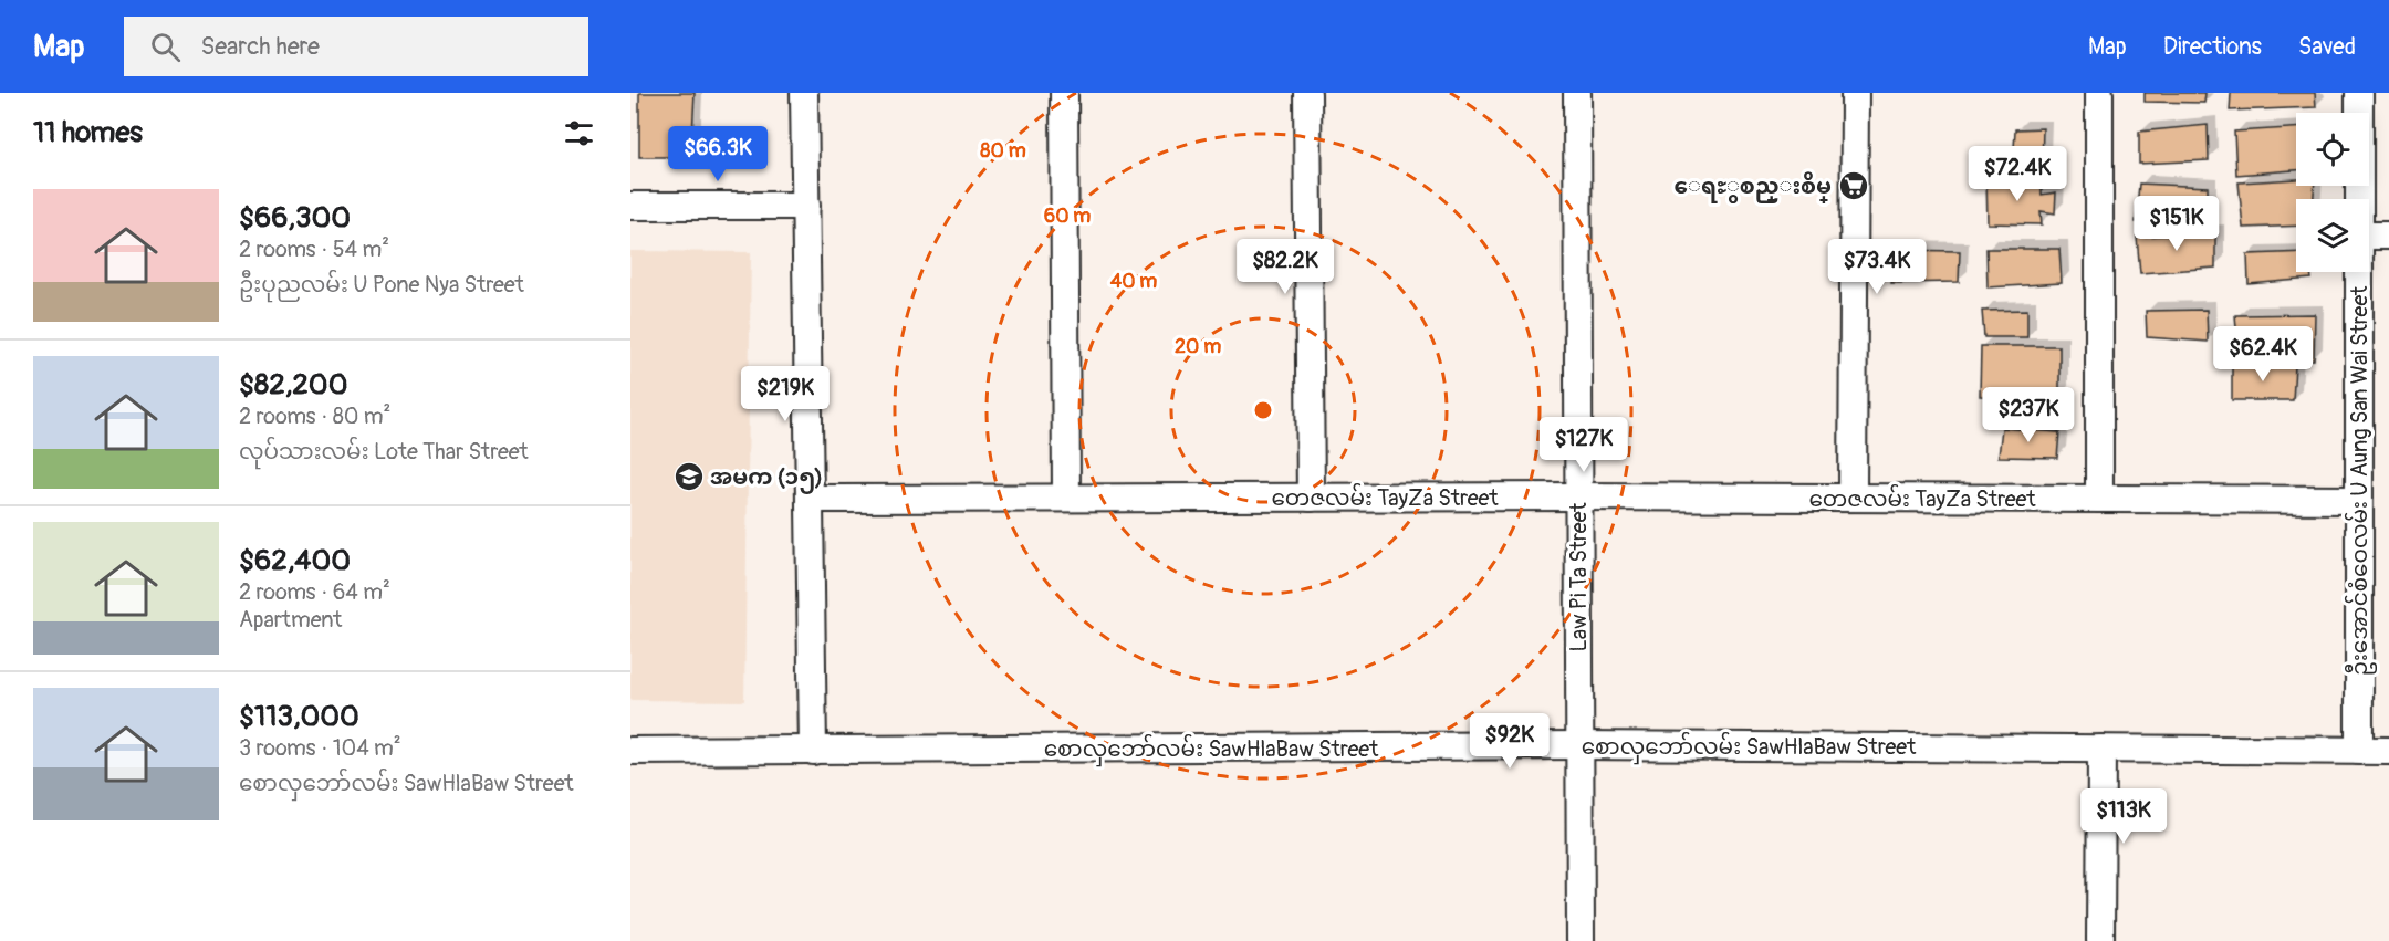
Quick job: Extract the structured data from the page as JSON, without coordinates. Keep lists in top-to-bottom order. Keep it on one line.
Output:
{"streets":{"street":["ဦးအောင်စံဝေလမ်း U Aung San Wai Street","တေဇလမ်း TayZa Street","Law Pi Ta Street","စောလှဘော်လမ်း SawHlaBaw Street"]},"crossings":[["ဦးအောင်စံဝေလမ်း U Aung San Wai Street","တေဇလမ်း TayZa Street"],["ဦးအောင်စံဝေလမ်း U Aung San Wai Street","စောလှဘော်လမ်း SawHlaBaw Street"],["တေဇလမ်း TayZa Street","Law Pi Ta Street"],["Law Pi Ta Street","စောလှဘော်လမ်း SawHlaBaw Street"]],"places":{"supermarket":["ေရႊွစည္းစိမ္"],"school or university":["အမက (၁၅)"]},"page":{"header":"Map","search":"Search here","nav":["Map","Directions","Saved"],"heading":"11 homes","price":["$66.3K","$72.4K","$151K","$82.2K","$73.4K","$62.4K","$219K","$237K","$127K","$92K","$113K"],"list":[{"name":"$66,300","note":"2 rooms · 54 m² · ဦးပုညလမ်း U Pone Nya Street"},{"name":"$82,200","note":"2 rooms · 80 m² · လုပ်သားလမ်း Lote Thar Street"},{"name":"$62,400","note":"2 rooms · 64 m² · Apartment"},{"name":"$113,000","note":"3 rooms · 104 m² · စောလှဘော်လမ်း SawHlaBaw Street"}]},"rings":["80 m","60 m","40 m","20 m"]}
